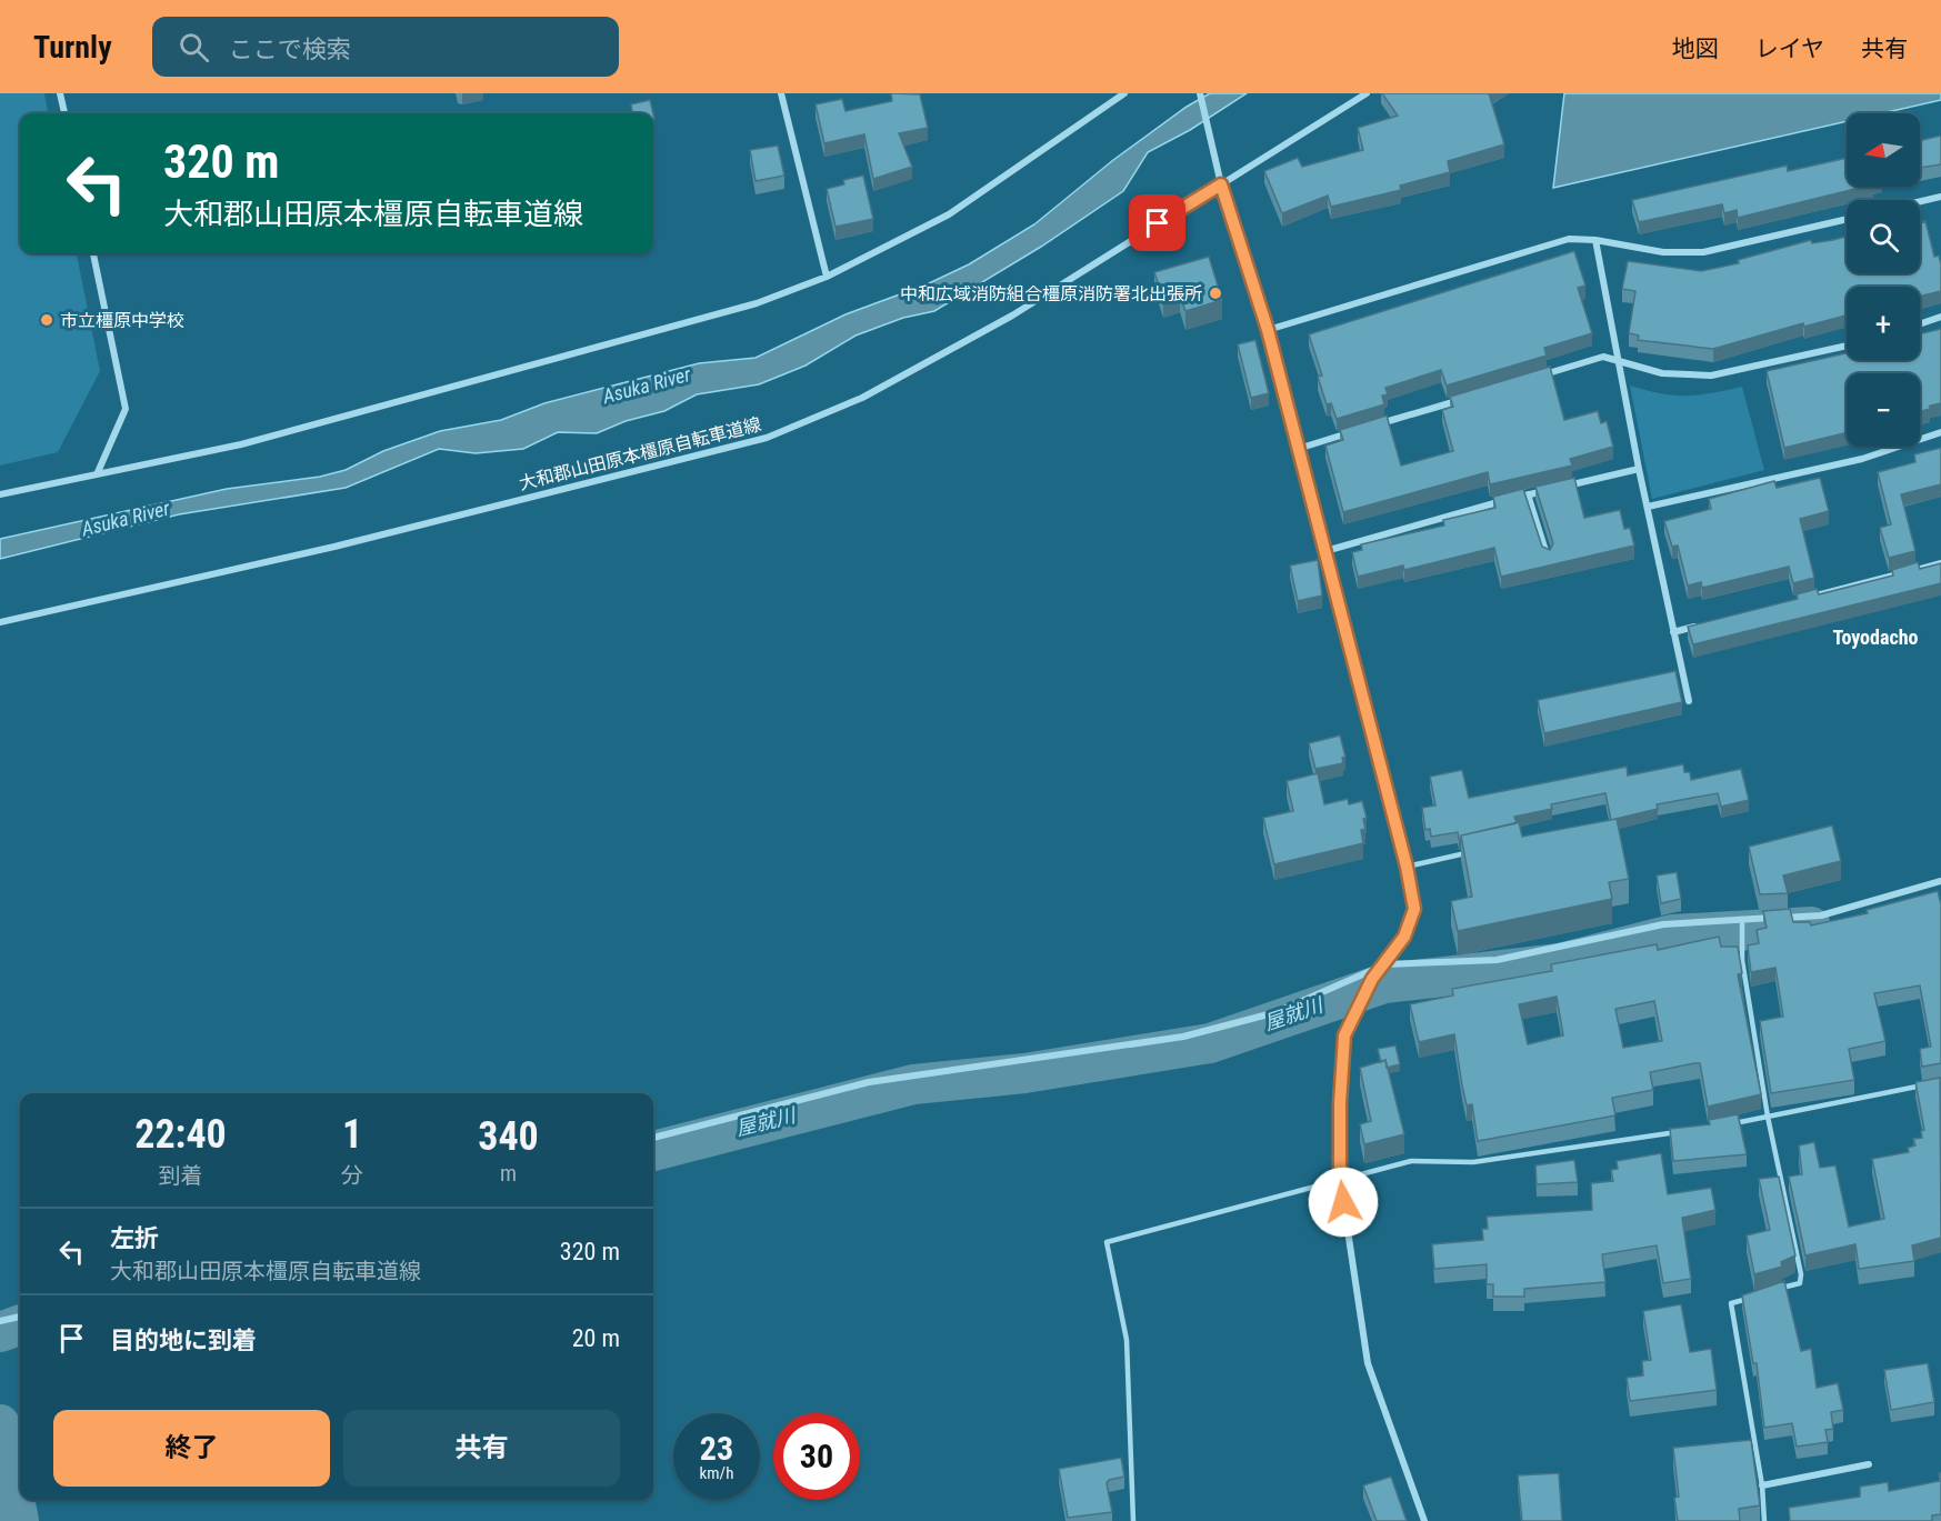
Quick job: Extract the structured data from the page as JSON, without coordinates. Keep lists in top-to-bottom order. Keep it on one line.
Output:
{"streets":{"street":["大和郡山田原本橿原自転車道線"]},"districts":["Toyodacho"],"water":["Asuka River","屋就川"],"places":["中和広域消防組合橿原消防署北出張所","市立橿原中学校"],"north":"left","page":{"header":"Turnly","search":"ここで検索","nav":["地図","レイヤ","共有"],"map_buttons":["+","−"],"turn":["320 m","大和郡山田原本橿原自転車道線"],"eta":["22:40","到着","1","分","340","m"],"list":[{"name":"左折","note":"大和郡山田原本橿原自転車道線","value":"320 m"},{"name":"目的地に到着","value":"20 m"}],"buttons":["終了","共有"],"speed":"23 km/h","limit":"30"}}
